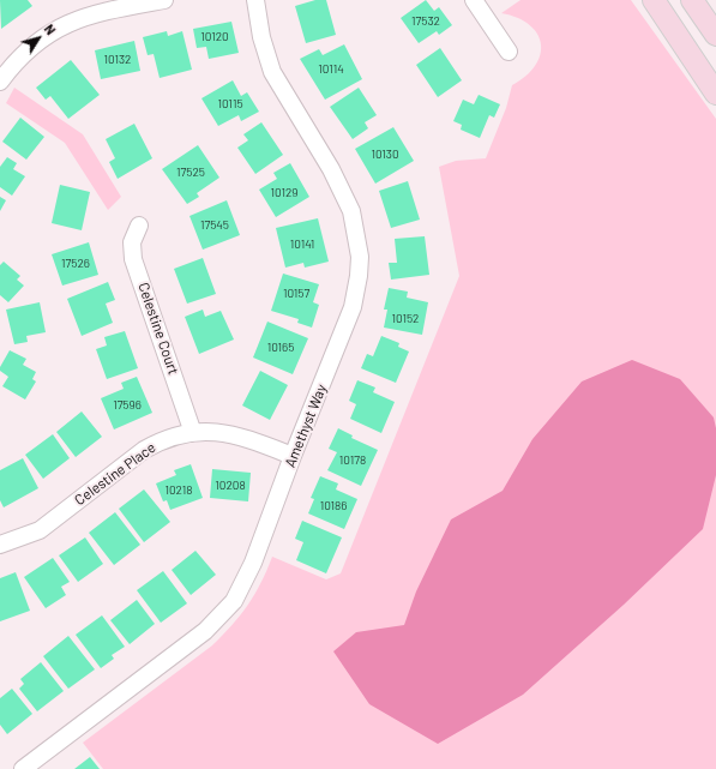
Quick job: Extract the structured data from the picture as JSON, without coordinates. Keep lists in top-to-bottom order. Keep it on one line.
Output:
{"streets":{"street":["Celestine Court","Amethyst Way","Celestine Place"]},"crossings":[["Celestine Court","Celestine Place"],["Amethyst Way","Celestine Place"]],"house_numbers":["17532","10120","10132","10114","10115","10130","17525","10129","17545","10141","17526","10157","10152","10165","17596","10178","10208","10218","10186"],"north":"top right"}
